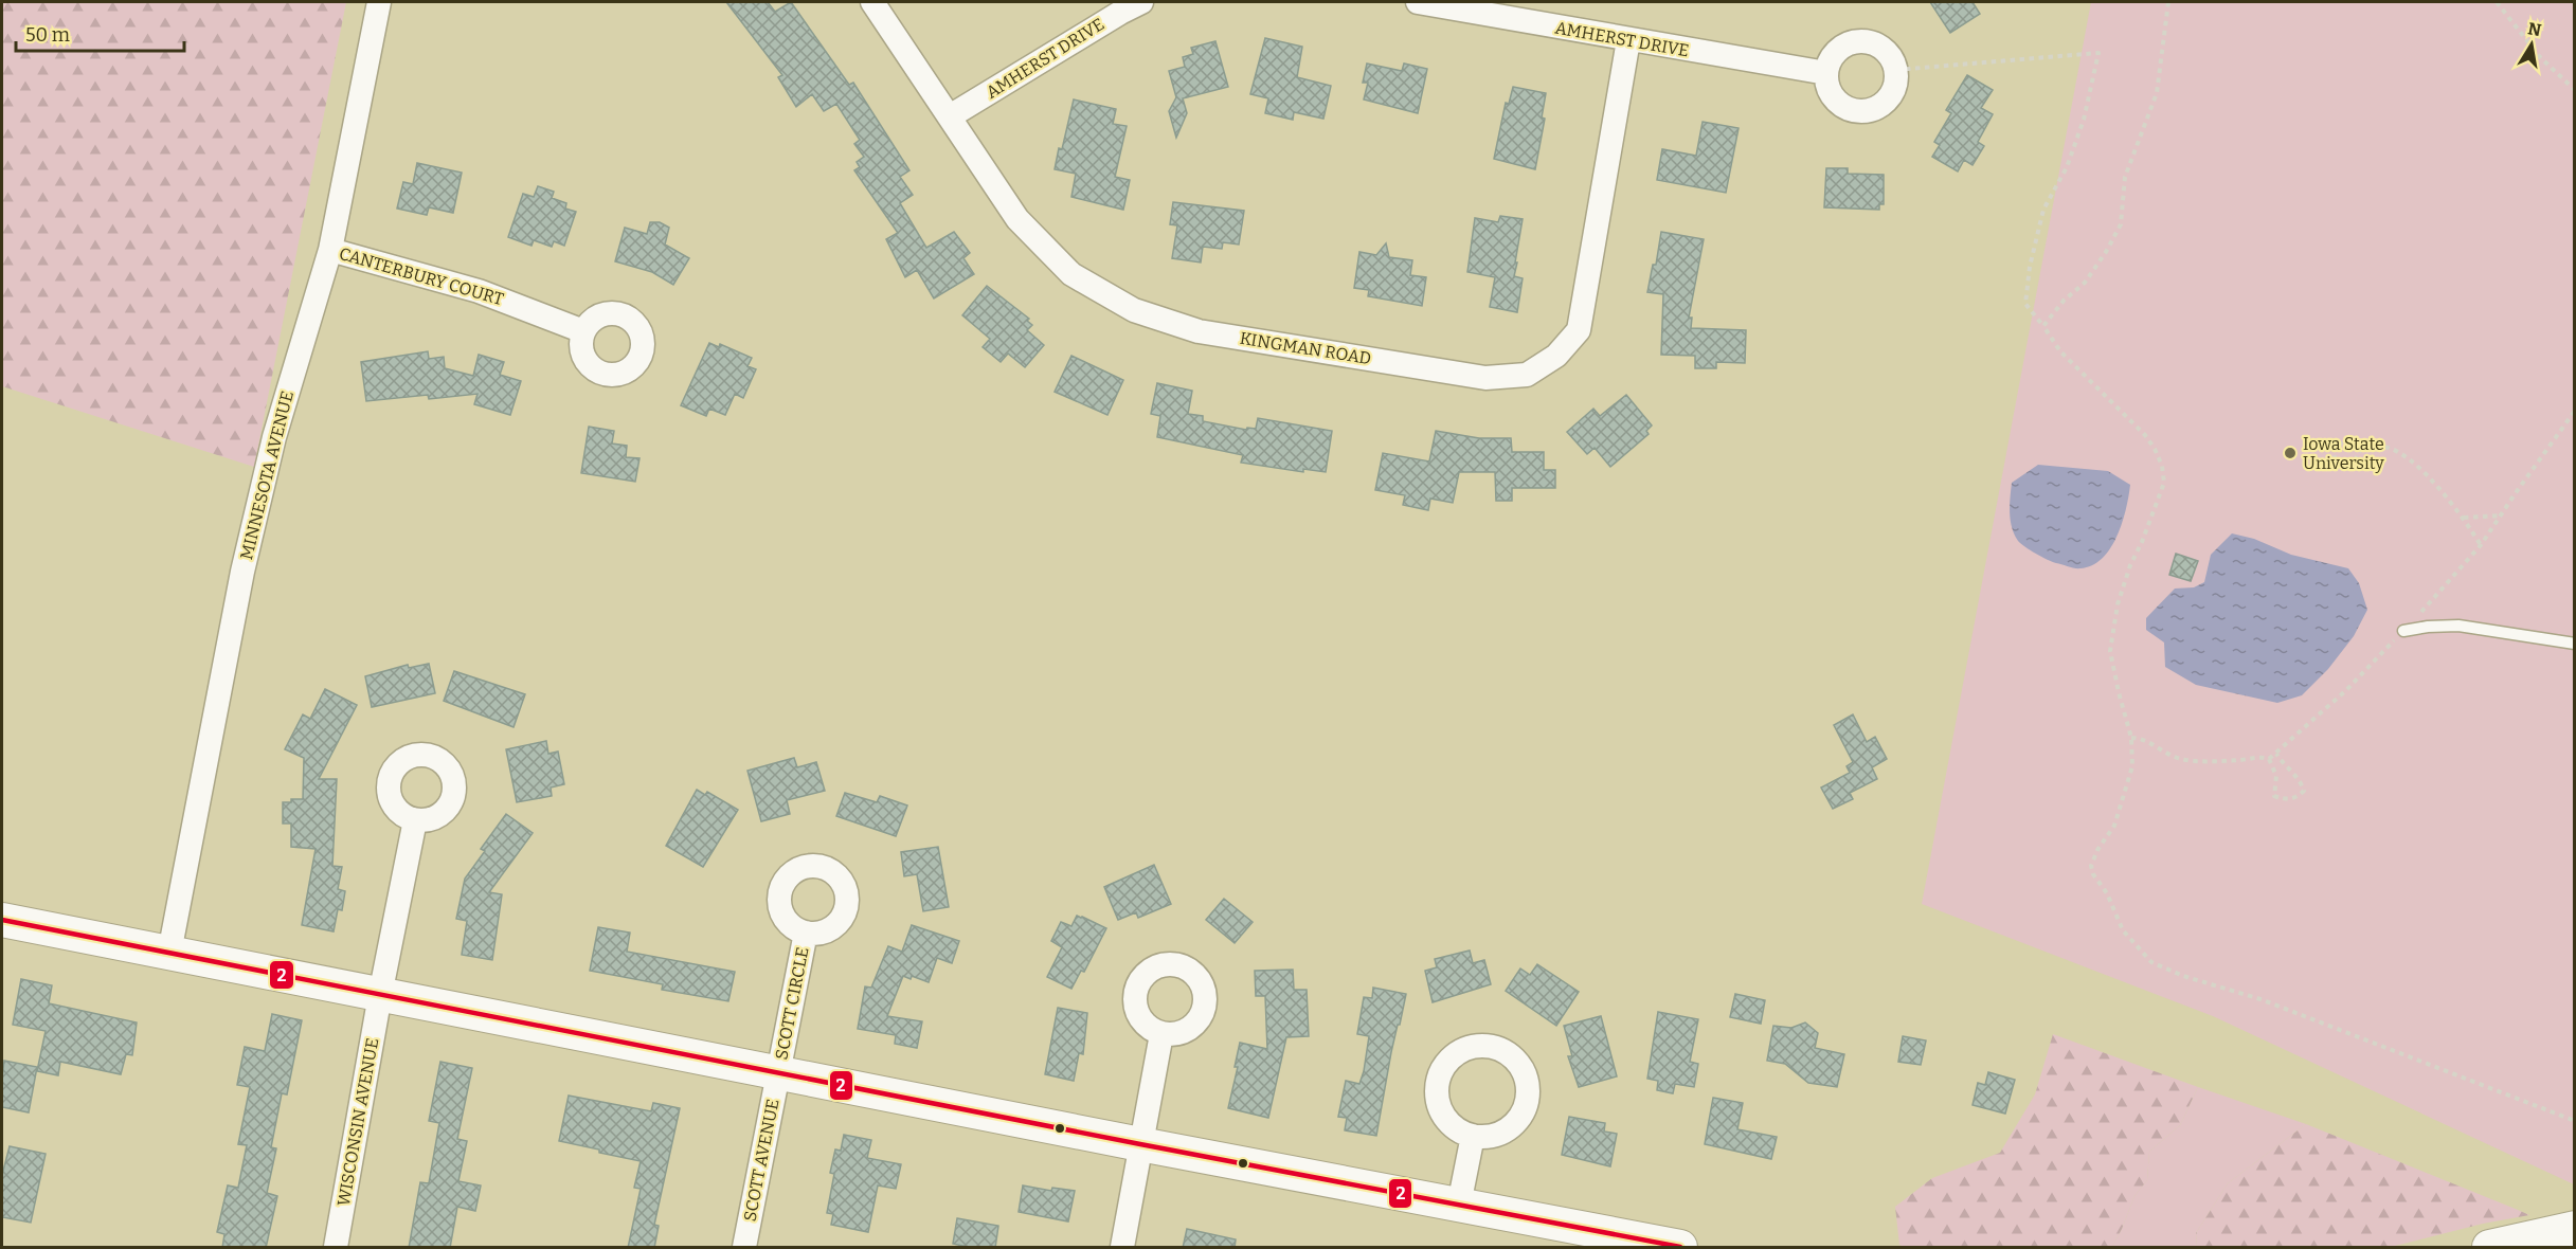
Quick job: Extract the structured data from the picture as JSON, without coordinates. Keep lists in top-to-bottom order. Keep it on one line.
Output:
{"streets":{"street":["AMHERST DRIVE","CANTERBURY COURT","KINGMAN ROAD","MINNESOTA AVENUE","SCOTT CIRCLE","WISCONSIN AVENUE","SCOTT AVENUE"]},"crossings":[["AMHERST DRIVE","KINGMAN ROAD"],["CANTERBURY COURT","MINNESOTA AVENUE"],["SCOTT CIRCLE","SCOTT AVENUE"]],"places":["Iowa State University"],"lines":["transit line 2"],"scale_bar":"50 m","north":"top"}
